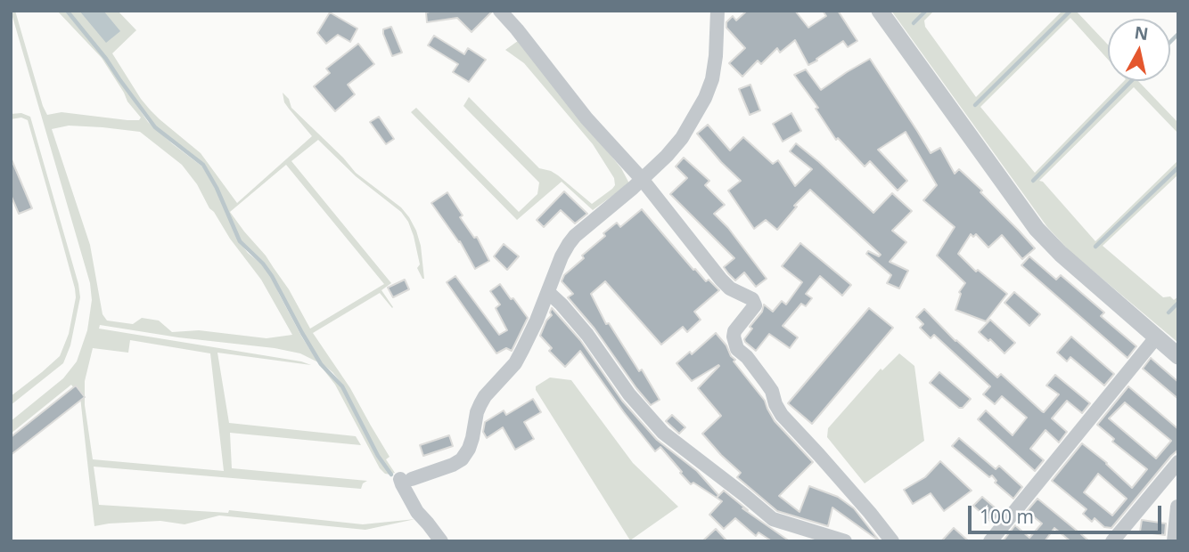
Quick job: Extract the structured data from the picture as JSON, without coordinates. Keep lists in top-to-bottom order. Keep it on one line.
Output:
{"scale_bar":"100 m","north":"top"}
